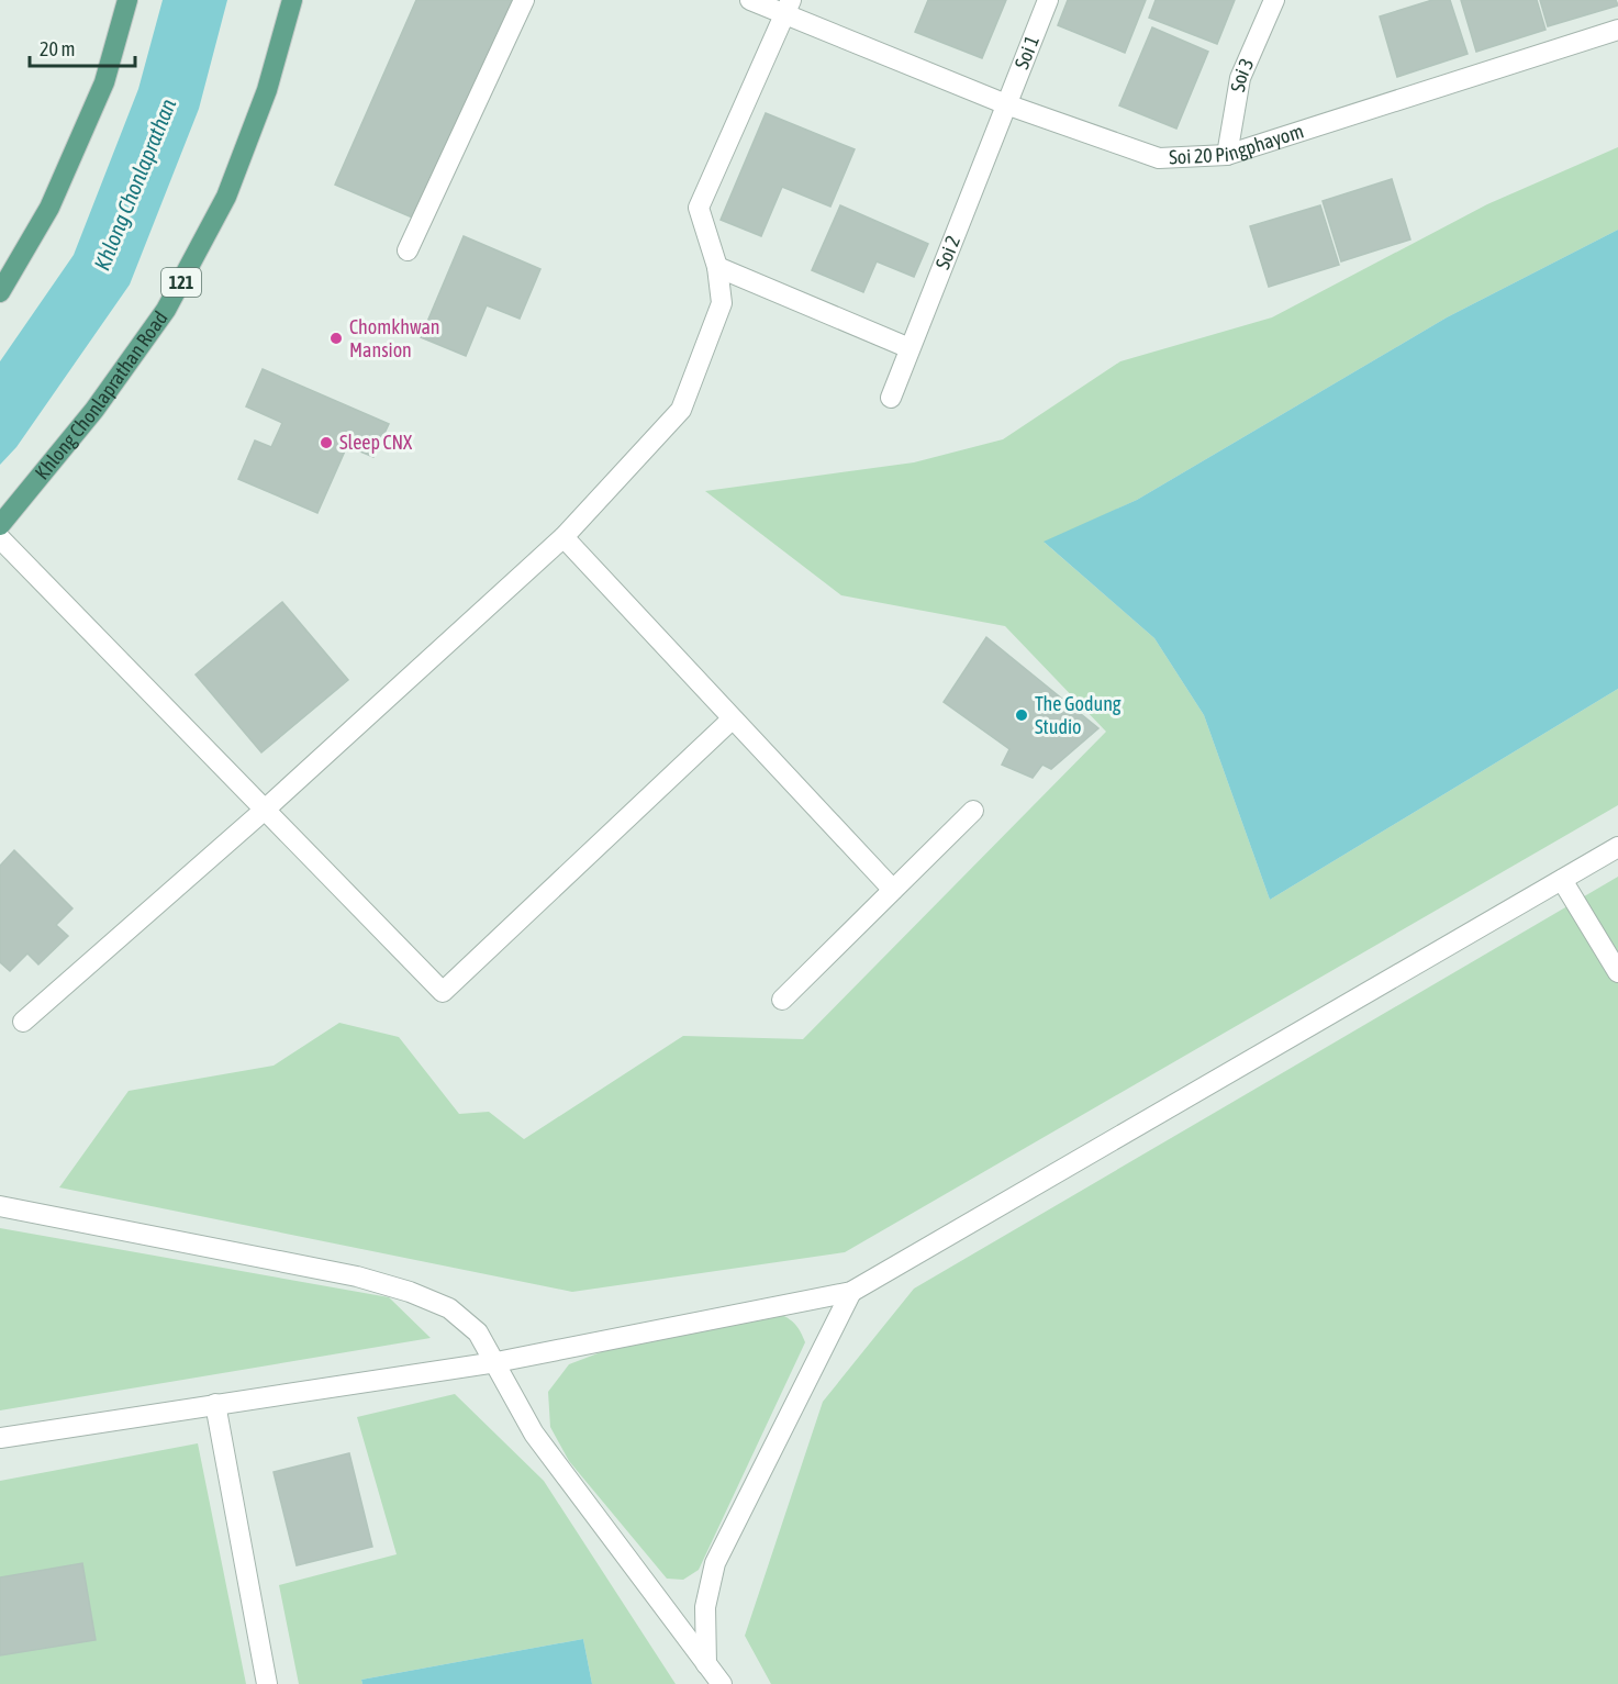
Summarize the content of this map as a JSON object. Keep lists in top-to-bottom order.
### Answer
{
  "streets": {
    "main road": ["121", "Khlong Chonlaprathan Road"],
    "street": [
      "Soi 1",
      "Soi 3",
      "Soi 20 Pingphayom",
      "Soi 2"
    ]
  },
  "crossings": [
    ["Soi 1", "Soi 20 Pingphayom"],
    ["Soi 1", "Soi 2"],
    ["Soi 3", "Soi 20 Pingphayom"],
    ["Soi 20 Pingphayom", "Soi 2"]
  ],
  "water": ["Khlong Chonlaprathan"],
  "places": ["Chomkhwan Mansion", "Sleep CNX", "The Godung Studio"],
  "scale_bar": "20 m"
}
